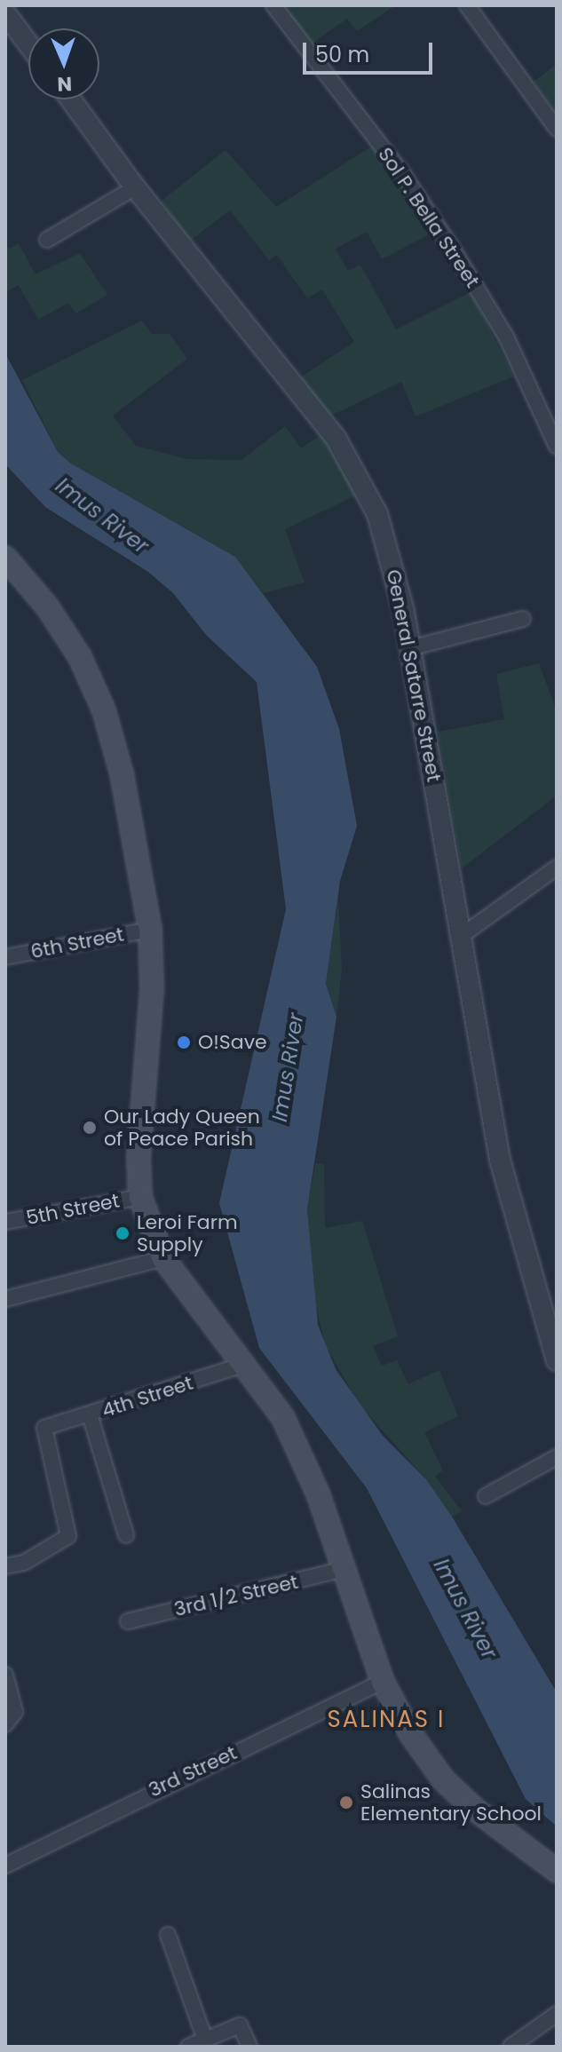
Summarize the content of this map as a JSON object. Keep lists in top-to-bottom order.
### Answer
{
  "streets": {
    "street": [
      "Sol P. Bella Street",
      "General Satorre Street",
      "6th Street",
      "5th Street",
      "4th Street",
      "3rd 1/2 Street",
      "3rd Street"
    ]
  },
  "districts": ["SALINAS I"],
  "water": ["Imus River"],
  "places": [
    "O!Save",
    "Our Lady Queen of Peace Parish",
    "Leroi Farm Supply",
    "Salinas Elementary School"
  ],
  "scale_bar": "50 m",
  "north": "bottom"
}
